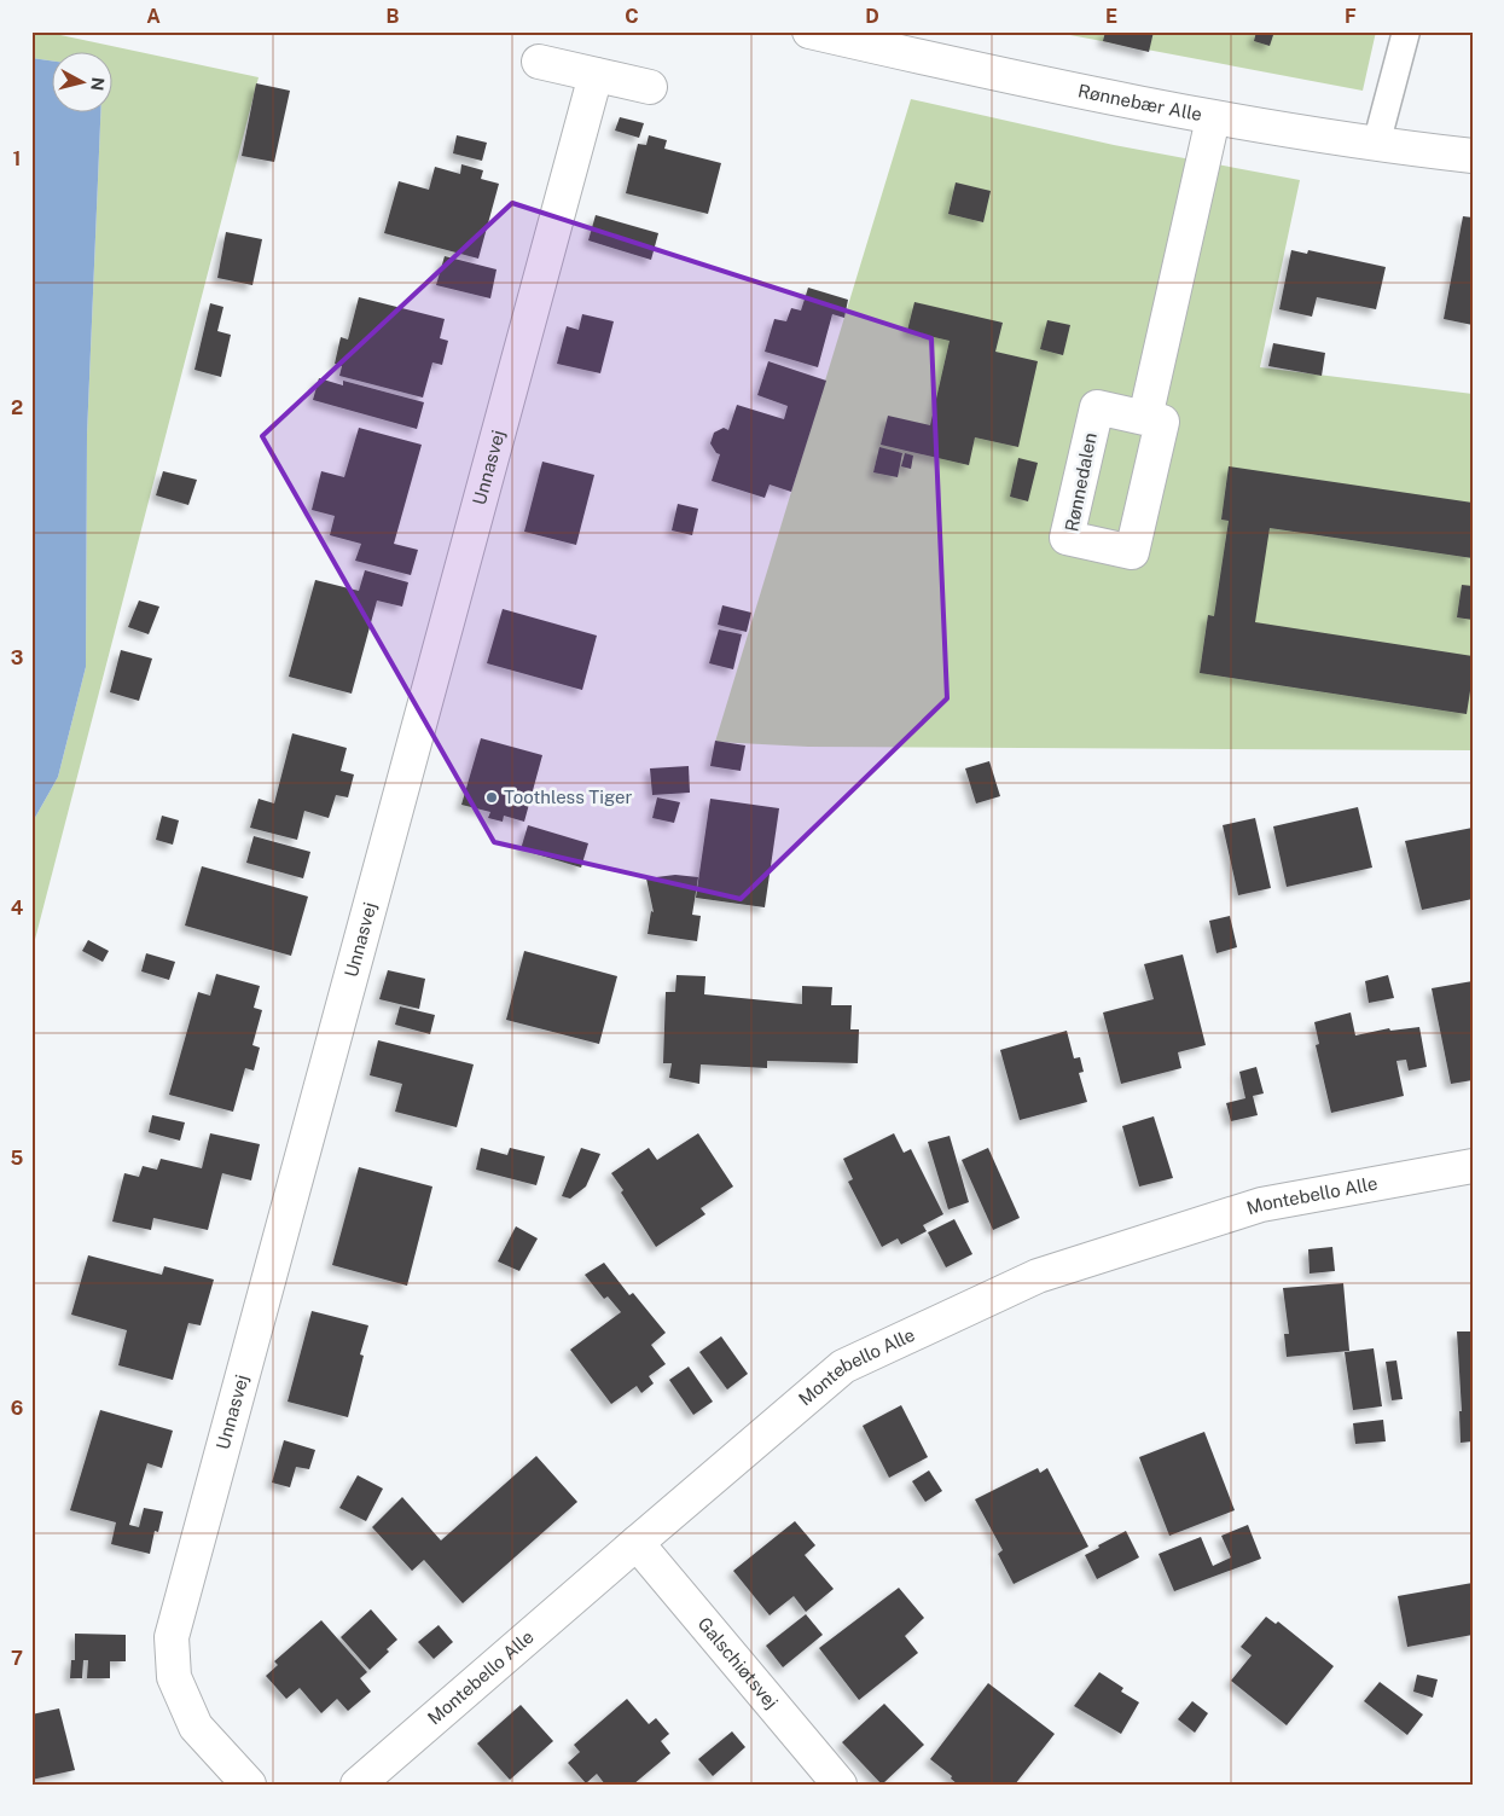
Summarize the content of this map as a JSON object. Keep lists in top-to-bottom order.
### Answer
{
  "streets": {
    "street": [
      "Rønnebær Alle",
      "Unnasvej",
      "Montebello Alle",
      "Galschiøtsvej"
    ]
  },
  "crossings": [
    ["Montebello Alle", "Galschiøtsvej"]
  ],
  "places": ["Toothless Tiger"],
  "north": "right",
  "grid": {
    "columns": [
      "A",
      "B",
      "C",
      "D",
      "E",
      "F"
    ],
    "rows": [
      "1",
      "2",
      "3",
      "4",
      "5",
      "6",
      "7"
    ]
  }
}
